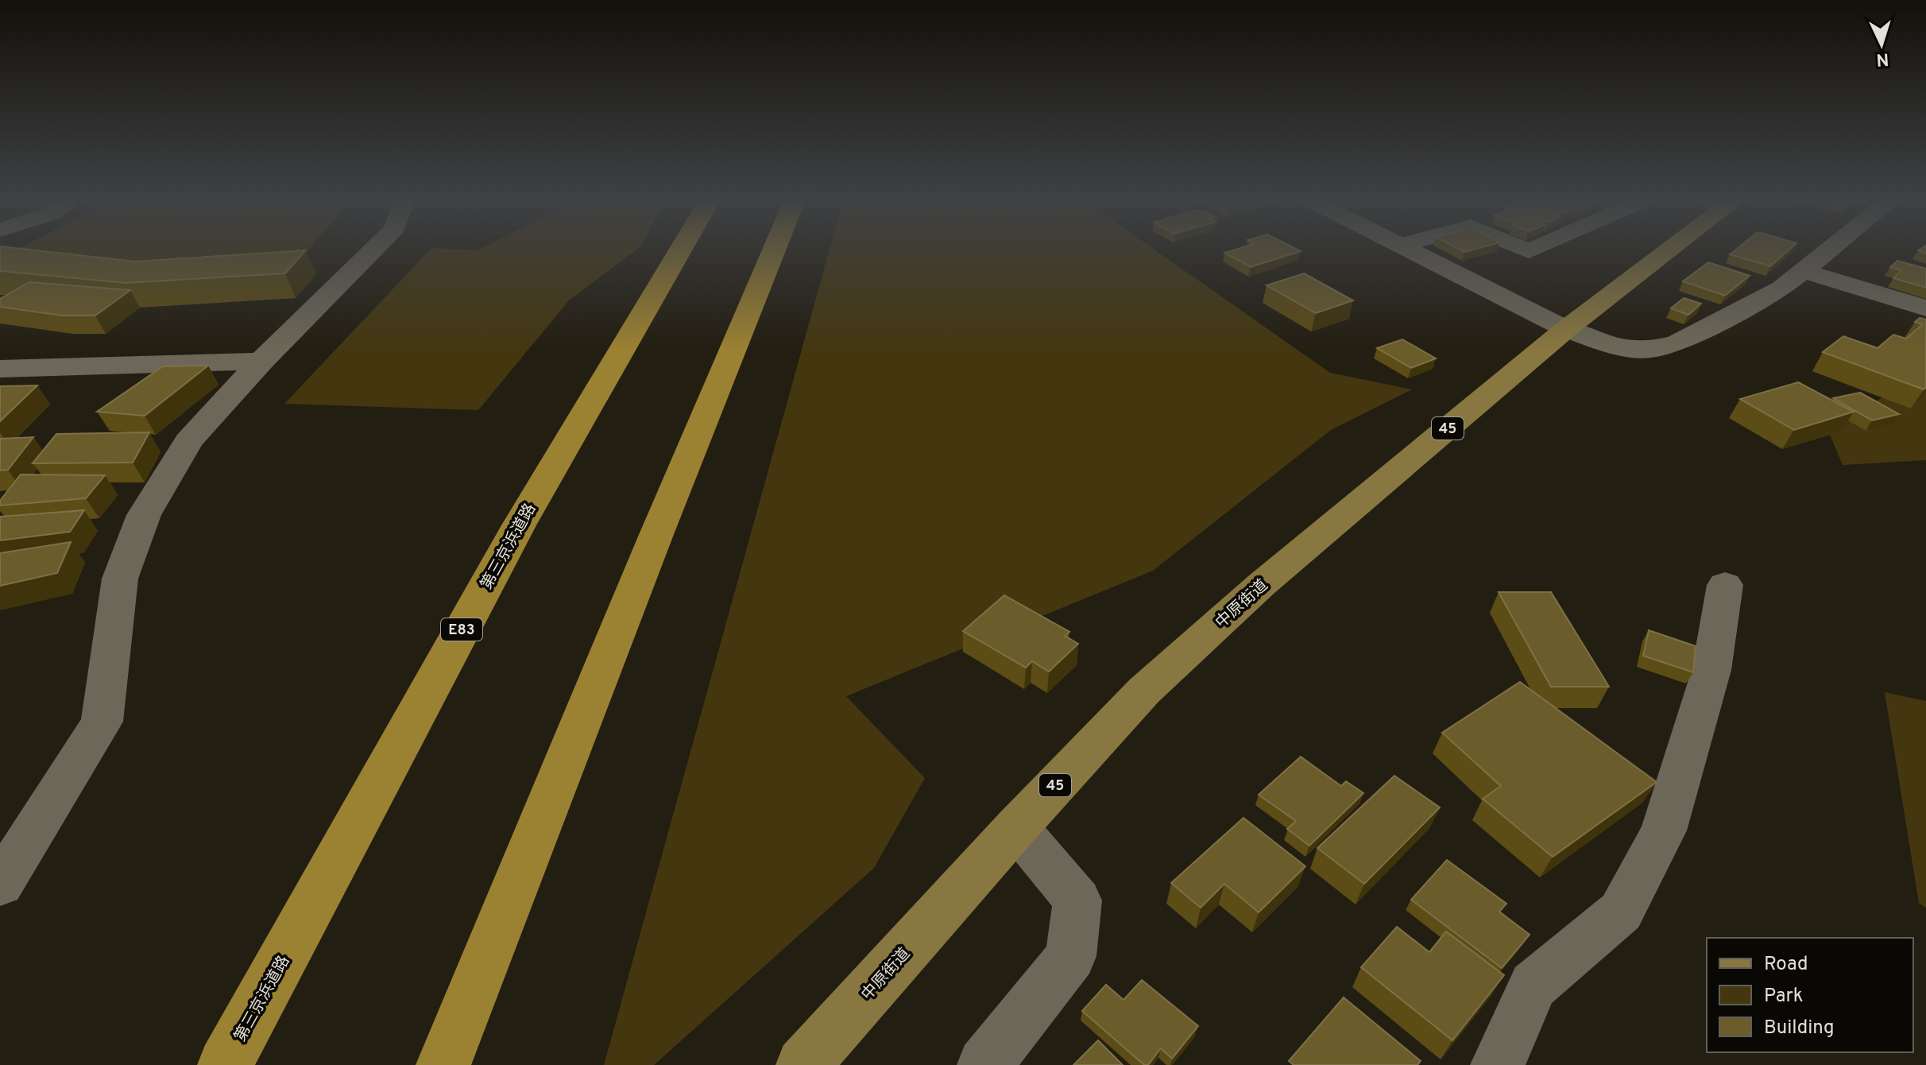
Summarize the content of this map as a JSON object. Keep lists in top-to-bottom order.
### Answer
{
  "streets": {
    "highway": ["第三京浜道路", "E83"],
    "main road": ["45", "中原街道"]
  },
  "legend": ["Road", "Park", "Building"],
  "north": "bottom"
}
